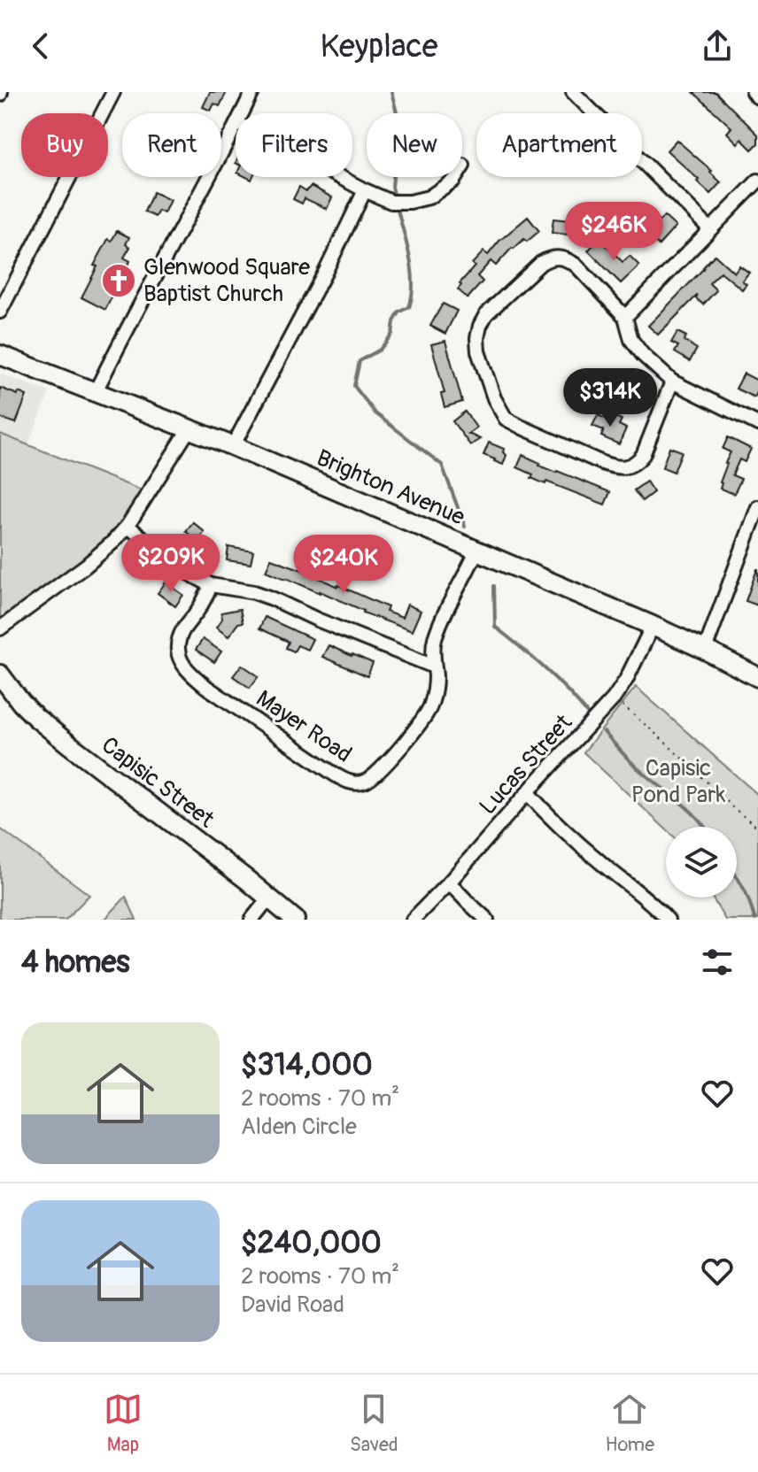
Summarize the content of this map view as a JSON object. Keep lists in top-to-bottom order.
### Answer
{
  "streets": {
    "main road": ["Brighton Avenue", "Capisic Street"],
    "street": ["Mayer Road", "Lucas Street"]
  },
  "crossings": [
    ["Brighton Avenue", "Mayer Road"],
    ["Brighton Avenue", "Lucas Street"]
  ],
  "parks": ["Capisic Pond Park"],
  "places": {
    "church": ["Glenwood Square Baptist Church"]
  },
  "page": {
    "header": "Keyplace",
    "chip": [
      "Buy",
      "Rent",
      "Filters",
      "New",
      "Apartment"
    ],
    "price": [
      "$246K",
      "$314K",
      "$209K",
      "$240K"
    ],
    "heading": "4 homes",
    "list": [
      {
        "name": "$314,000",
        "note": "2 rooms · 70 m² · Alden Circle"
      },
      {
        "name": "$240,000",
        "note": "2 rooms · 70 m² · David Road"
      }
    ],
    "tabs": ["Map", "Saved", "Home"]
  }
}
